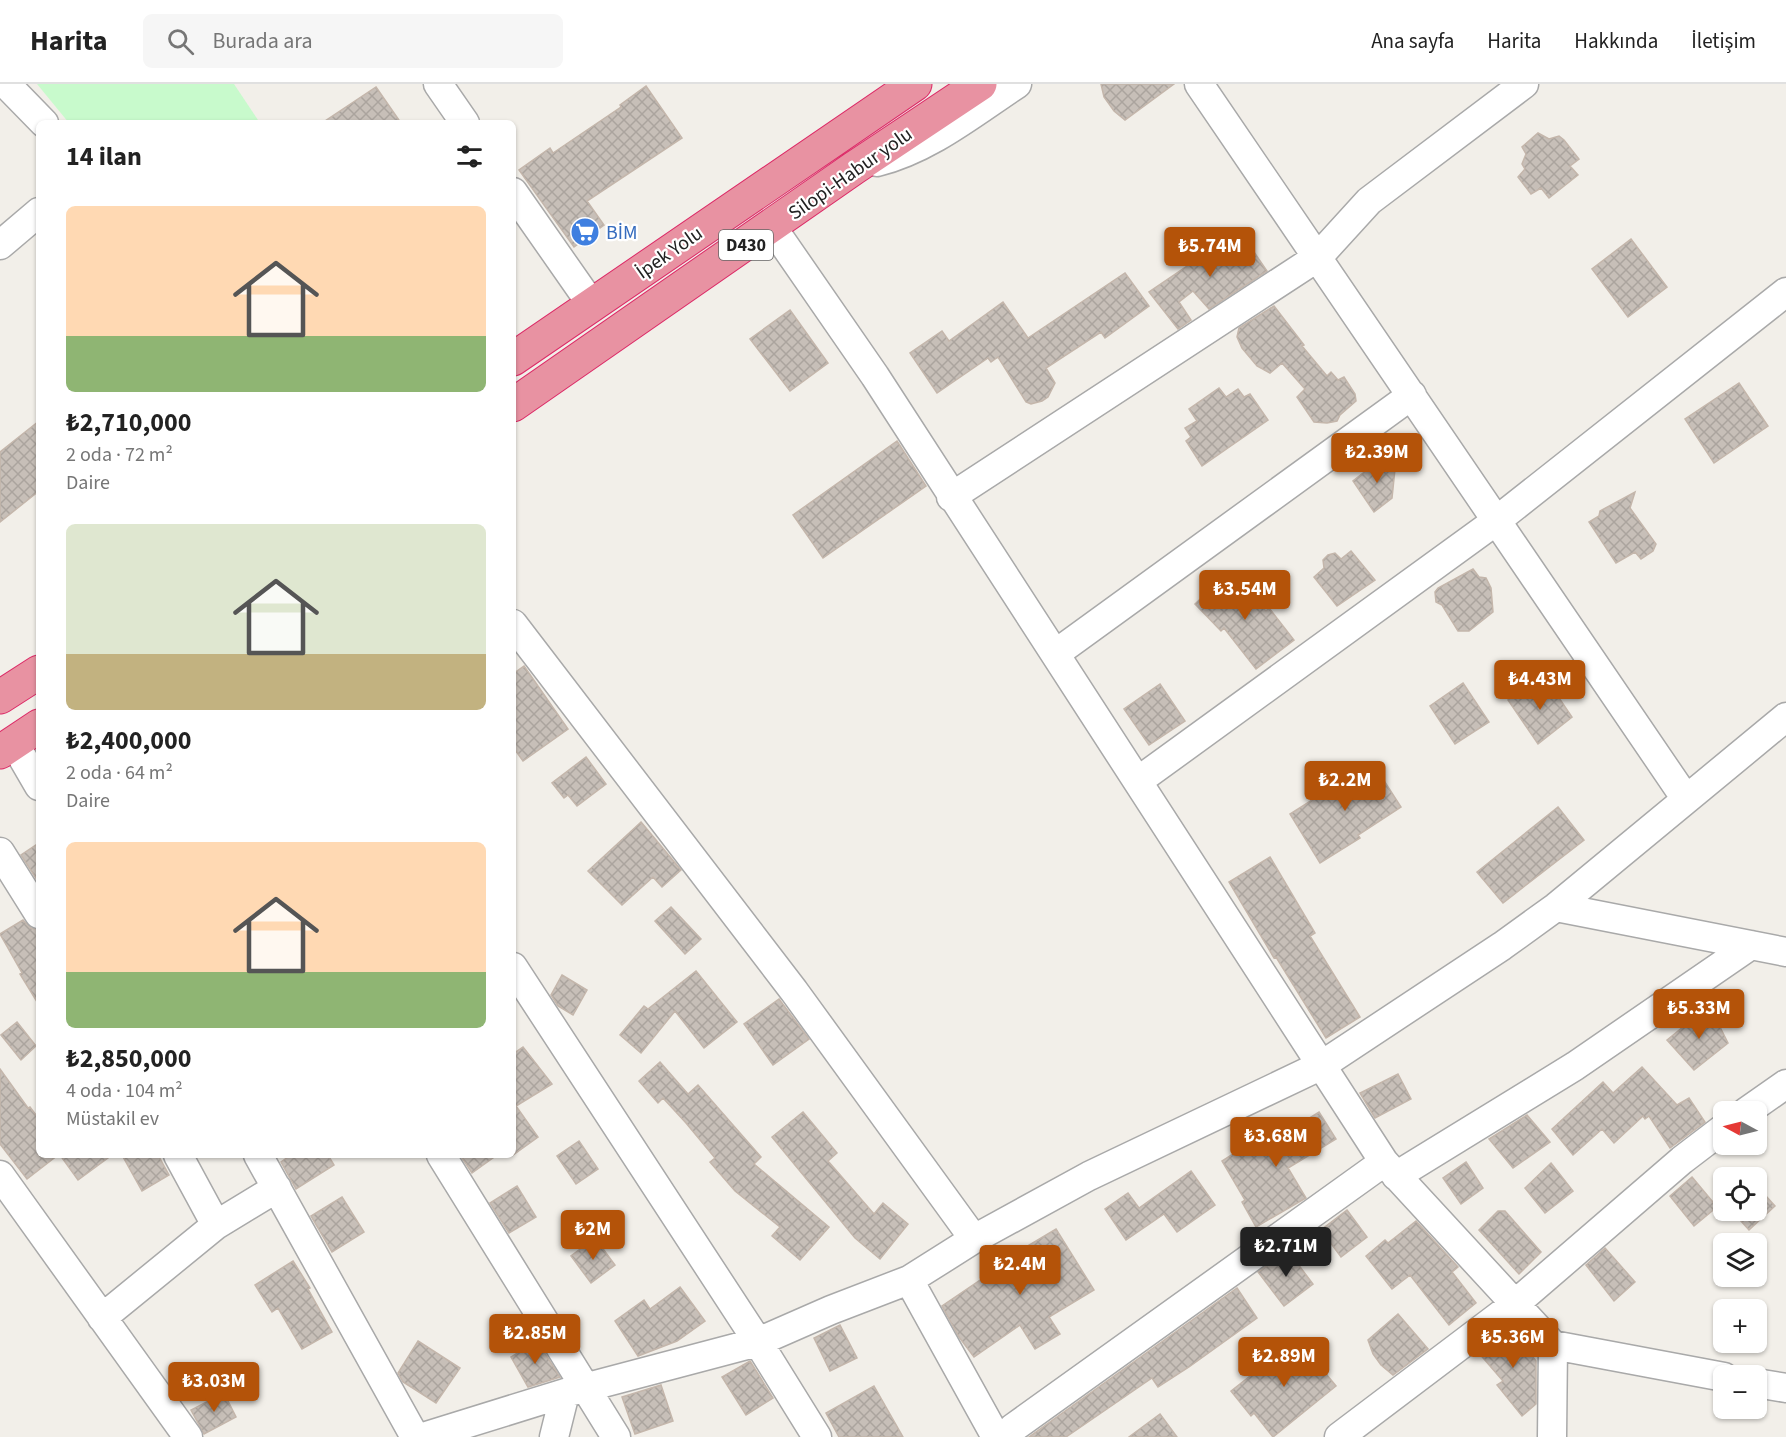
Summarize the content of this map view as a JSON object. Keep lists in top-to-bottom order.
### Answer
{
  "streets": {
    "highway": ["Silopi-Habur yolu", "D430", "İpek Yolu"]
  },
  "places": {
    "supermarket": ["BİM"]
  },
  "north": "left",
  "page": {
    "header": "Harita",
    "search": "Burada ara",
    "nav": [
      "Ana sayfa",
      "Harita",
      "Hakkında",
      "İletişim"
    ],
    "heading": "14 ilan",
    "list": [
      {
        "name": "₺2,710,000",
        "note": "2 oda · 72 m² · Daire"
      },
      {
        "name": "₺2,400,000",
        "note": "2 oda · 64 m² · Daire"
      },
      {
        "name": "₺2,850,000",
        "note": "4 oda · 104 m² · Müstakil ev"
      }
    ],
    "price": [
      "₺5.74M",
      "₺2.39M",
      "₺3.54M",
      "₺4.43M",
      "₺2.2M",
      "₺5.33M",
      "₺3.68M",
      "₺2M",
      "₺2.71M",
      "₺2.4M",
      "₺2.85M",
      "₺5.36M",
      "₺2.89M",
      "₺3.03M"
    ],
    "map_buttons": ["+", "−"]
  }
}
